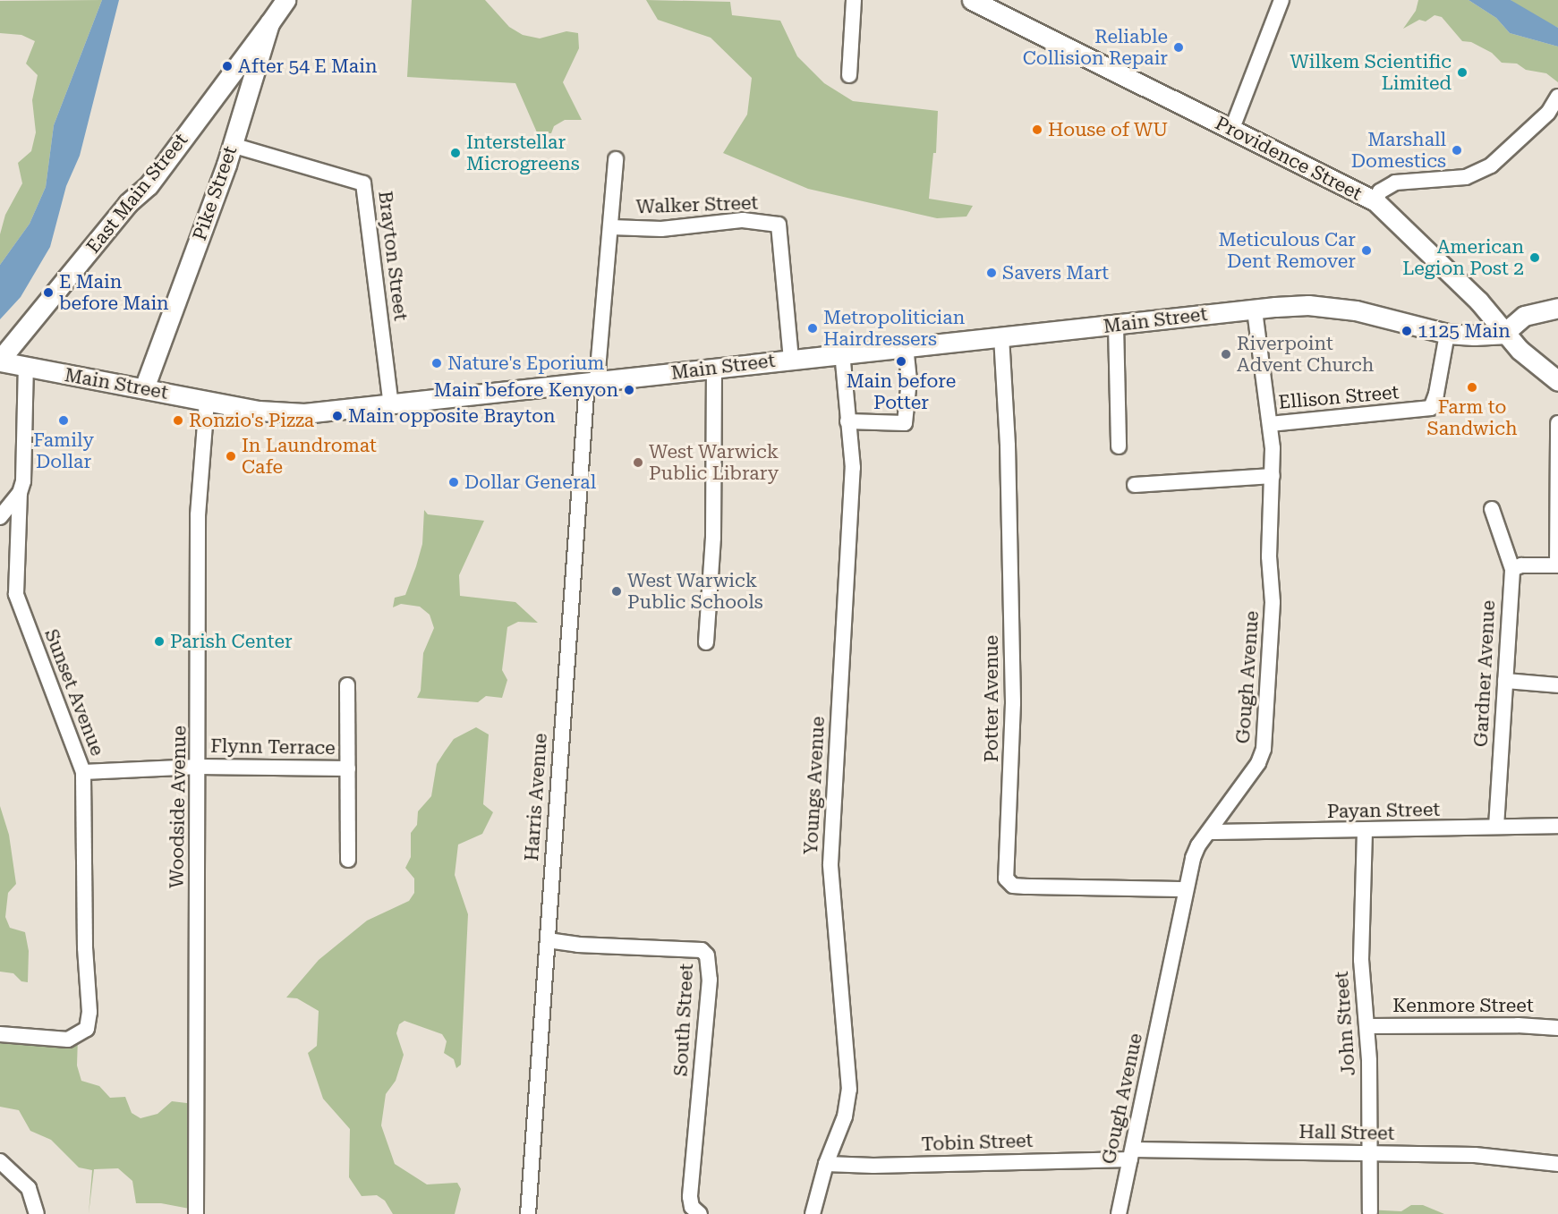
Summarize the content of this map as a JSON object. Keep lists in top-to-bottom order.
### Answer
{
  "streets": {
    "main road": [
      "Providence Street",
      "East Main Street",
      "Pike Street",
      "Main Street"
    ],
    "street": [
      "Walker Street",
      "Brayton Street",
      "Ellison Street",
      "Gardner Avenue",
      "Gough Avenue",
      "Sunset Avenue",
      "Potter Avenue",
      "Flynn Terrace",
      "Youngs Avenue",
      "Harris Avenue",
      "Woodside Avenue",
      "Payan Street",
      "Kenmore Street",
      "South Street",
      "John Street",
      "Hall Street",
      "Tobin Street"
    ]
  },
  "crossings": [
    ["Providence Street", "Main Street"],
    ["East Main Street", "Pike Street"],
    ["East Main Street", "Main Street"],
    ["Pike Street", "Brayton Street"],
    ["Pike Street", "Main Street"],
    ["Walker Street", "Main Street"],
    ["Walker Street", "Harris Avenue"],
    ["Brayton Street", "Main Street"],
    ["Main Street", "Ellison Street"],
    ["Main Street", "Gough Avenue"],
    ["Main Street", "Sunset Avenue"],
    ["Main Street", "Potter Avenue"],
    ["Main Street", "Youngs Avenue"],
    ["Main Street", "Harris Avenue"],
    ["Main Street", "Woodside Avenue"],
    ["Ellison Street", "Gough Avenue"],
    ["Gardner Avenue", "Payan Street"],
    ["Gough Avenue", "Potter Avenue"],
    ["Gough Avenue", "Payan Street"],
    ["Gough Avenue", "Hall Street"],
    ["Gough Avenue", "Tobin Street"],
    ["Sunset Avenue", "Flynn Terrace"],
    ["Flynn Terrace", "Woodside Avenue"],
    ["Youngs Avenue", "Tobin Street"],
    ["Harris Avenue", "South Street"],
    ["Payan Street", "John Street"],
    ["Kenmore Street", "John Street"],
    ["John Street", "Hall Street"],
    ["Hall Street", "Tobin Street"]
  ],
  "places": [
    "Reliable Collision Repair",
    "After 54 E Main",
    "Wilkem Scientific Limited",
    "House of WU",
    "Marshall Domestics",
    "Interstellar Microgreens",
    "Meticulous Car Dent Remover",
    "American Legion Post 2",
    "Savers Mart",
    "E Main before Main",
    "Metropolitician Hairdressers",
    "1125 Main",
    "Riverpoint Advent Church",
    "Main before Potter",
    "Nature's Eporium",
    "Farm to Sandwich",
    "Main before Kenyon",
    "Main opposite Brayton",
    "Family Dollar",
    "Ronzio's Pizza",
    "In Laundromat Cafe",
    "West Warwick Public Library",
    "Dollar General",
    "West Warwick Public Schools",
    "Parish Center"
  ]
}
